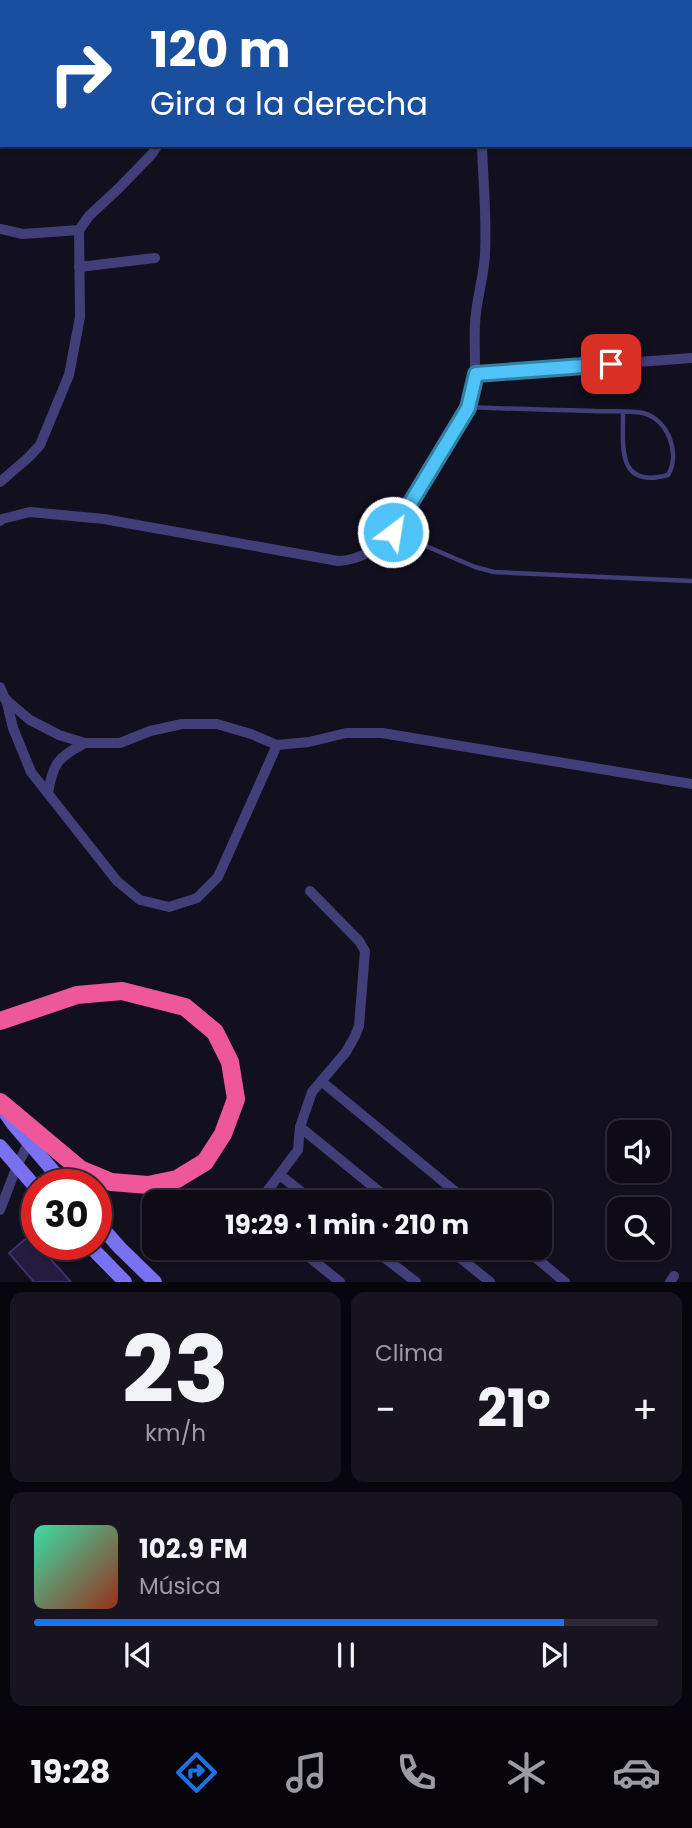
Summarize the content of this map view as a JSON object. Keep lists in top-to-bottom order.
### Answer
{
  "page": {
    "turn": ["120 m", "Gira a la derecha"],
    "limit": "30",
    "trip": "19:29 · 1 min · 210 m",
    "tile": [
      ["23", "km/h"],
      "Clima"
    ],
    "heat": ["−", "21°", "+"],
    "song": ["102.9 FM", "Música"],
    "tabs": "19:28"
  }
}
